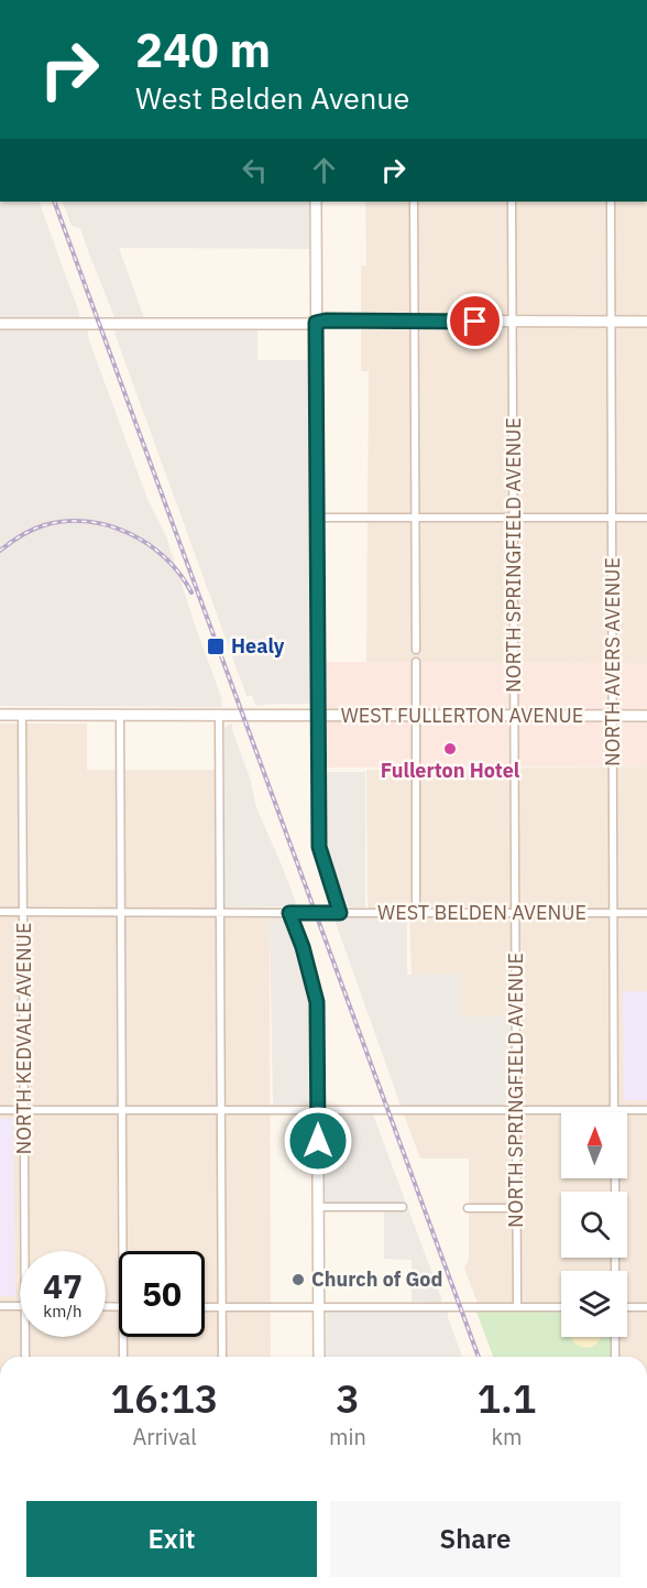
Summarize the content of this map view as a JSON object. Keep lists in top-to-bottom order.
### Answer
{
  "streets": {
    "main road": ["WEST FULLERTON AVENUE", "WEST BELDEN AVENUE"],
    "street": ["NORTH SPRINGFIELD AVENUE", "NORTH AVERS AVENUE", "NORTH KEDVALE AVENUE"]
  },
  "crossings": [
    ["NORTH SPRINGFIELD AVENUE", "WEST FULLERTON AVENUE"],
    ["NORTH SPRINGFIELD AVENUE", "WEST BELDEN AVENUE"],
    ["NORTH AVERS AVENUE", "WEST FULLERTON AVENUE"],
    ["NORTH AVERS AVENUE", "WEST BELDEN AVENUE"],
    ["WEST FULLERTON AVENUE", "NORTH KEDVALE AVENUE"],
    ["WEST BELDEN AVENUE", "NORTH KEDVALE AVENUE"]
  ],
  "places": {
    "transit": ["Healy"],
    "other": ["Fullerton Hotel", "Church of God"]
  },
  "north": "top",
  "page": {
    "turn": ["240 m", "West Belden Avenue"],
    "speed": "47 km/h",
    "limit": "50",
    "eta": [
      "16:13",
      "Arrival",
      "3",
      "min",
      "1.1",
      "km"
    ],
    "buttons": ["Exit", "Share"]
  }
}
